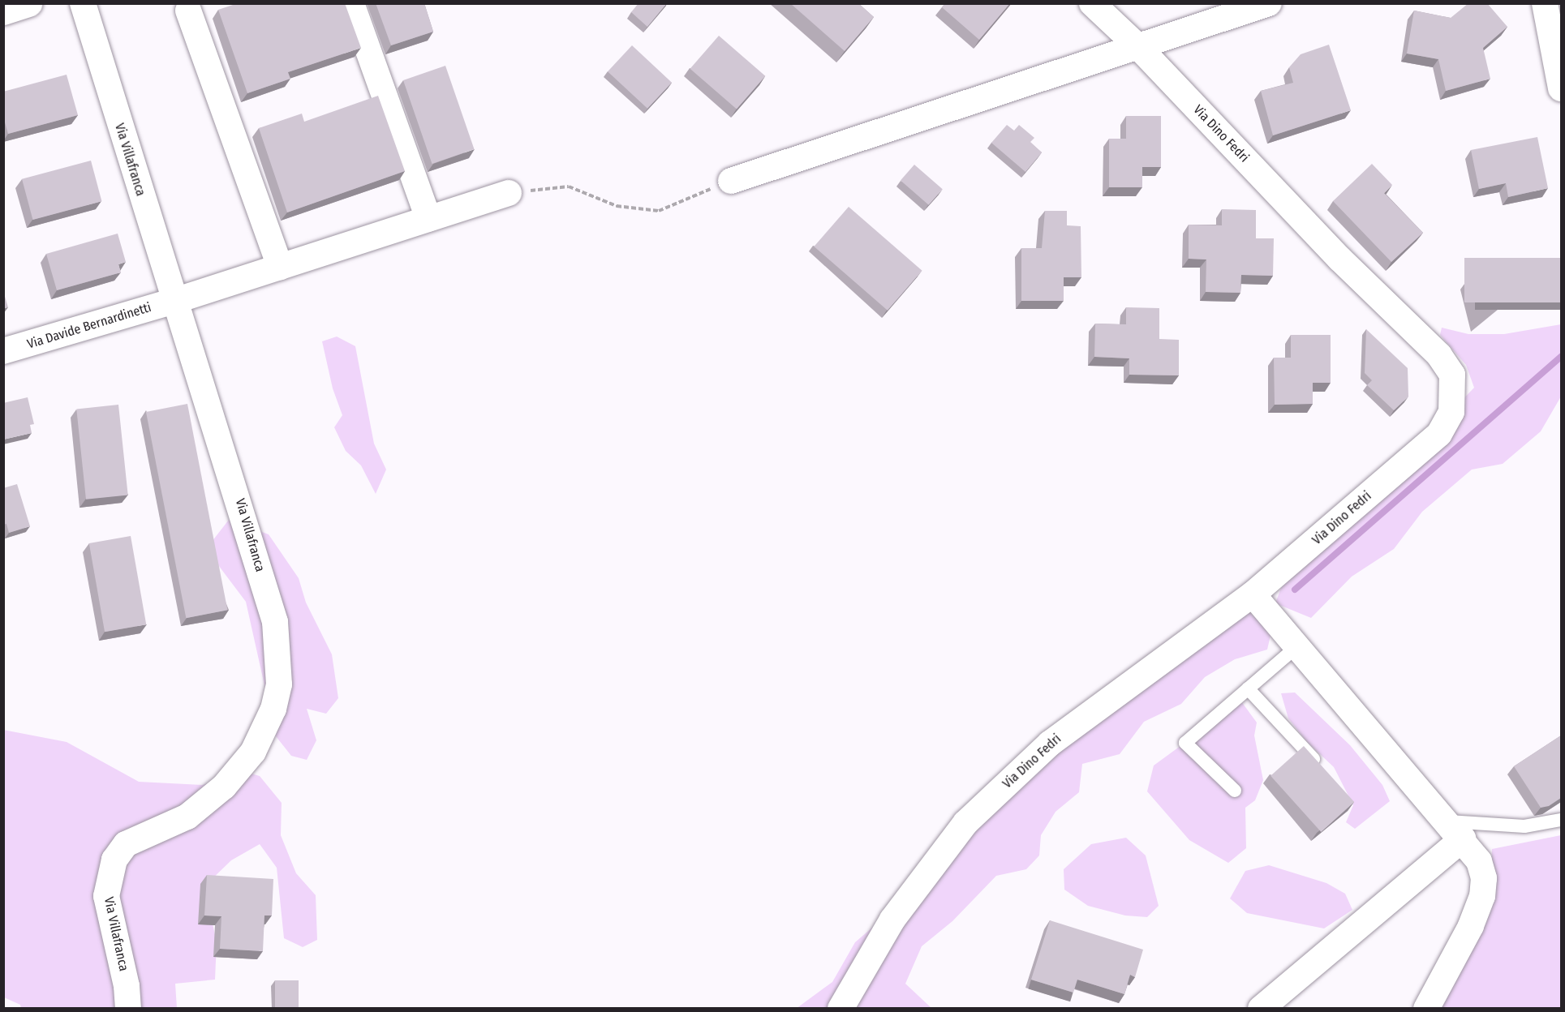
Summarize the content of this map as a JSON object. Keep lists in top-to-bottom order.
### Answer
{
  "streets": {
    "street": ["Via Dino Fedri", "Via Villafranca", "Via Davide Bernardinetti"]
  },
  "crossings": [
    ["Via Villafranca", "Via Davide Bernardinetti"]
  ]
}
